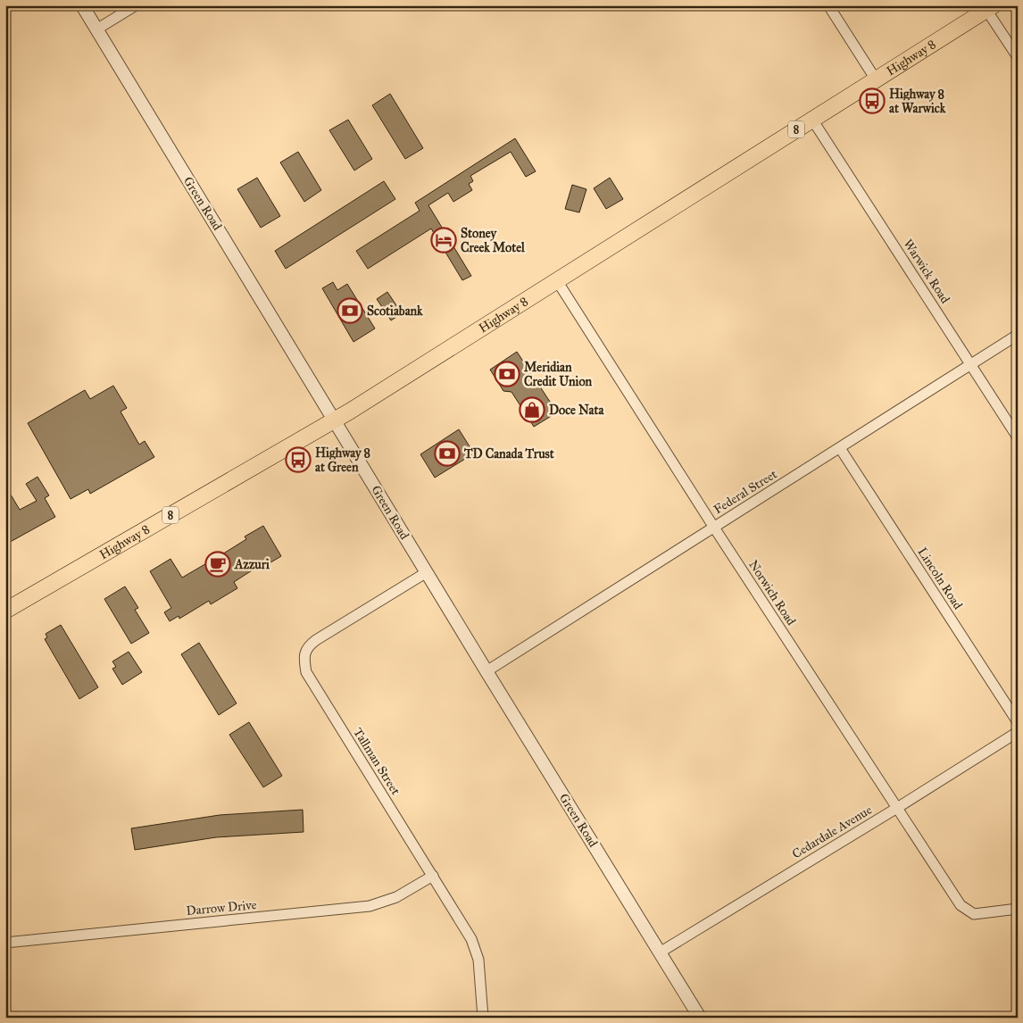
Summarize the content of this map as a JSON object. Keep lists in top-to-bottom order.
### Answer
{
  "streets": {
    "main road": ["Highway 8", "8"],
    "street": [
      "Green Road",
      "Warwick Road",
      "Federal Street",
      "Lincoln Road",
      "Norwich Road",
      "Tallman Street",
      "Cedardale Avenue",
      "Darrow Drive"
    ]
  },
  "crossings": [
    ["Highway 8", "Green Road"],
    ["Highway 8", "Warwick Road"],
    ["Highway 8", "Norwich Road"],
    ["Green Road", "Federal Street"],
    ["Green Road", "Tallman Street"],
    ["Green Road", "Cedardale Avenue"],
    ["Warwick Road", "Federal Street"],
    ["Federal Street", "Lincoln Road"],
    ["Federal Street", "Norwich Road"],
    ["Norwich Road", "Cedardale Avenue"],
    ["Tallman Street", "Darrow Drive"]
  ],
  "places": {
    "bus stop": ["Highway 8 at Warwick", "Highway 8 at Green"],
    "hotel": ["Stoney Creek Motel"],
    "bank": ["Scotiabank", "Meridian Credit Union", "TD Canada Trust"],
    "shop": ["Doce Nata"],
    "cafe": ["Azzuri"]
  }
}
